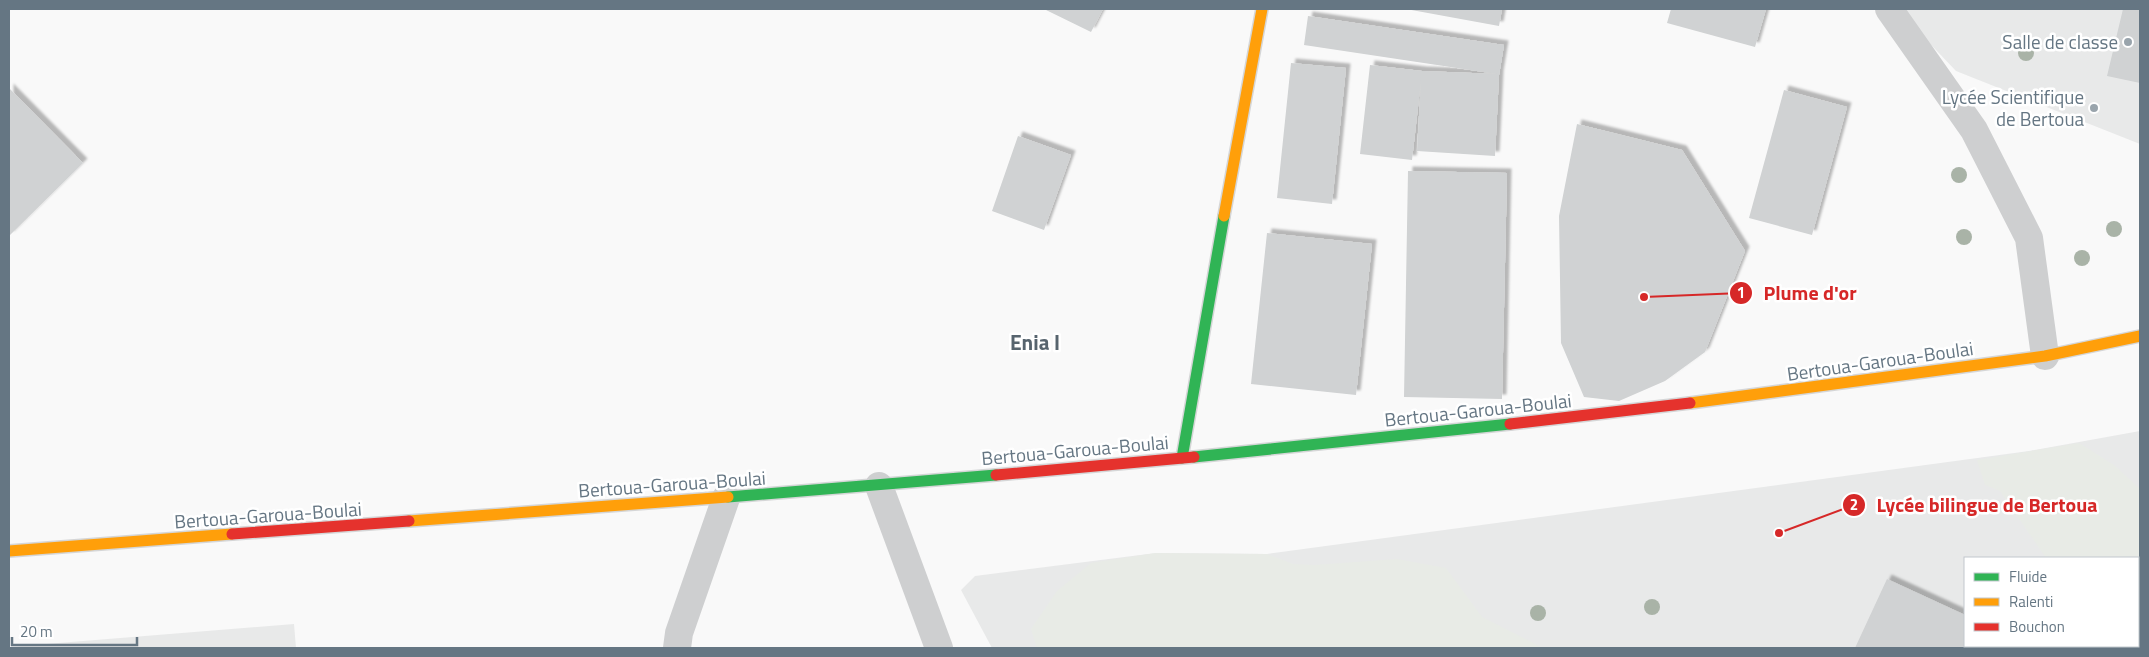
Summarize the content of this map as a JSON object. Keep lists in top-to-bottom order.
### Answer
{
  "streets": {
    "main road": ["Bertoua-Garoua-Boulai"]
  },
  "districts": ["Enia I"],
  "places": [
    "Salle de classe",
    "Lycée Scientifique de Bertoua",
    "Plume d'or",
    "Lycée bilingue de Bertoua"
  ],
  "legend": ["Fluide", "Ralenti", "Bouchon"],
  "scale_bar": "20 m"
}
